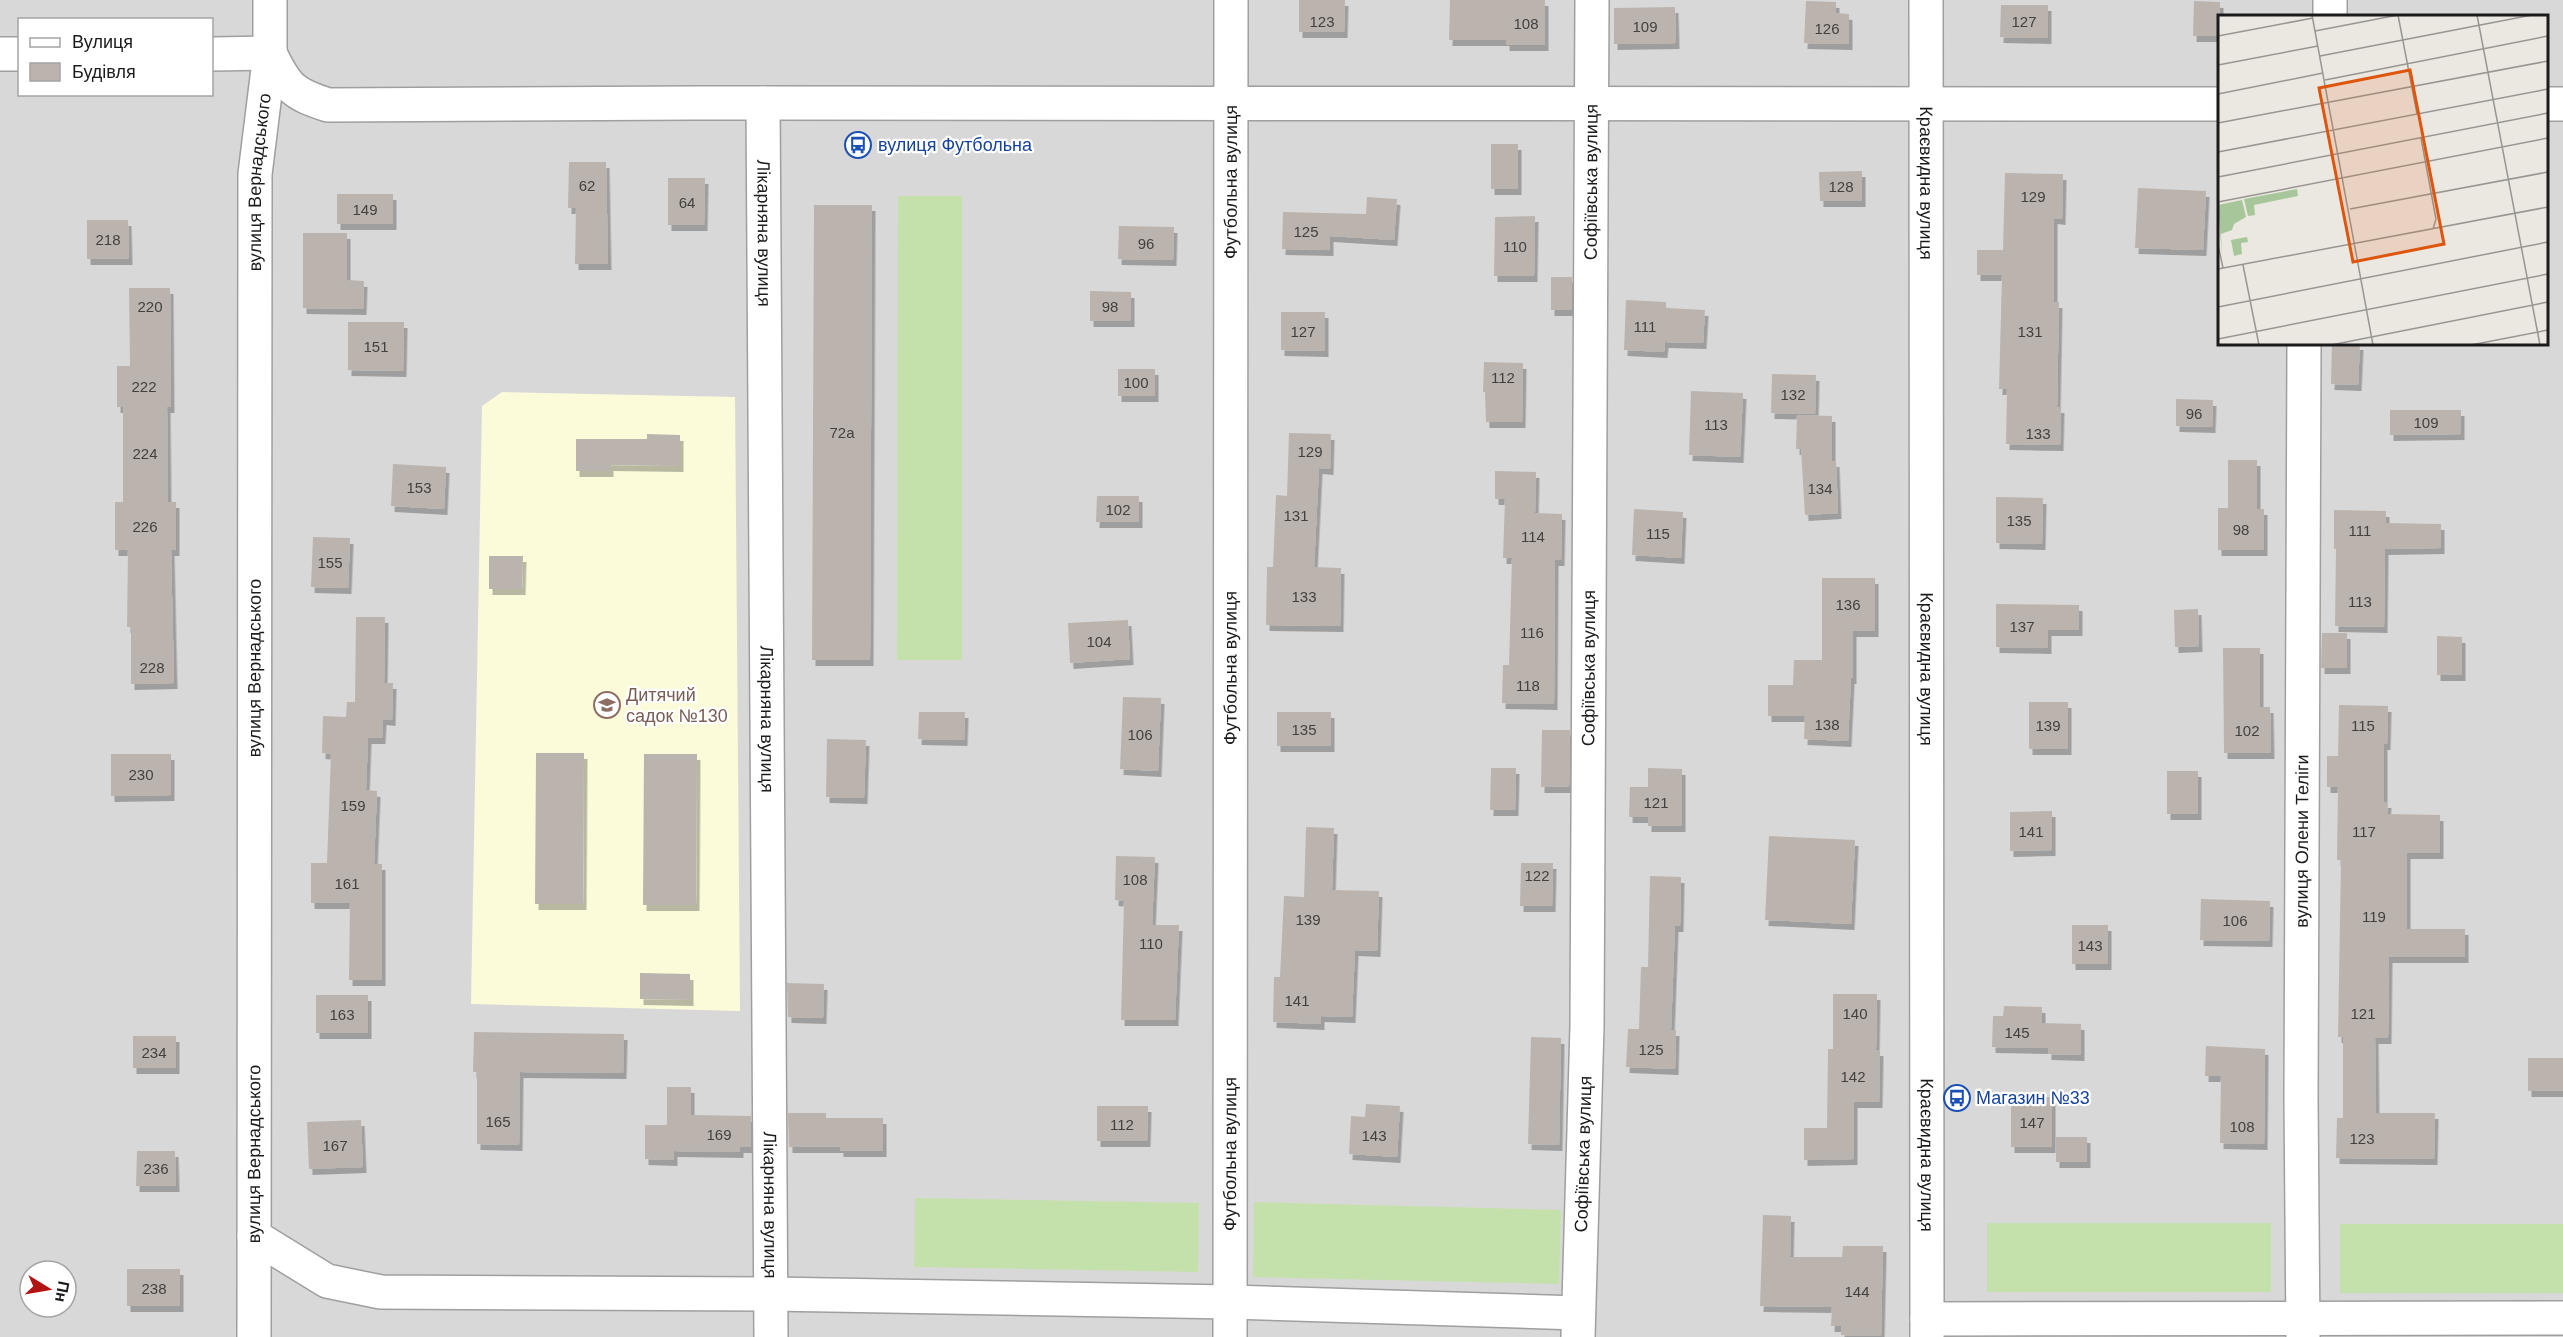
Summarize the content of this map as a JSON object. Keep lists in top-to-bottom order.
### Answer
{
  "streets": {
    "street": [
      "вулиця Вернадського",
      "Футбольна вулиця",
      "Софіївська вулиця",
      "Краєвидна вулиця",
      "Лікарняна вулиця",
      "вулиця Олени Теліги"
    ]
  },
  "places": {
    "bus stop": ["вулиця Футбольна", "Магазин №33"],
    "school or university": ["Дитячий садок №130"]
  },
  "house_numbers": [
    "123",
    "127",
    "108",
    "109",
    "126",
    "62",
    "128",
    "129",
    "64",
    "149",
    "125",
    "218",
    "96",
    "110",
    "220",
    "98",
    "111",
    "127",
    "131",
    "151",
    "112",
    "100",
    "222",
    "132",
    "96",
    "109",
    "113",
    "72а",
    "133",
    "129",
    "224",
    "153",
    "134",
    "102",
    "131",
    "135",
    "226",
    "98",
    "111",
    "115",
    "114",
    "155",
    "133",
    "113",
    "136",
    "137",
    "116",
    "104",
    "228",
    "118",
    "138",
    "139",
    "115",
    "135",
    "102",
    "106",
    "230",
    "121",
    "159",
    "141",
    "117",
    "122",
    "108",
    "161",
    "119",
    "139",
    "106",
    "110",
    "143",
    "141",
    "140",
    "121",
    "163",
    "145",
    "125",
    "234",
    "142",
    "165",
    "147",
    "112",
    "108",
    "169",
    "143",
    "123",
    "167",
    "236",
    "238",
    "144"
  ],
  "legend": ["Вулиця", "Будівля"],
  "north": "right"
}
